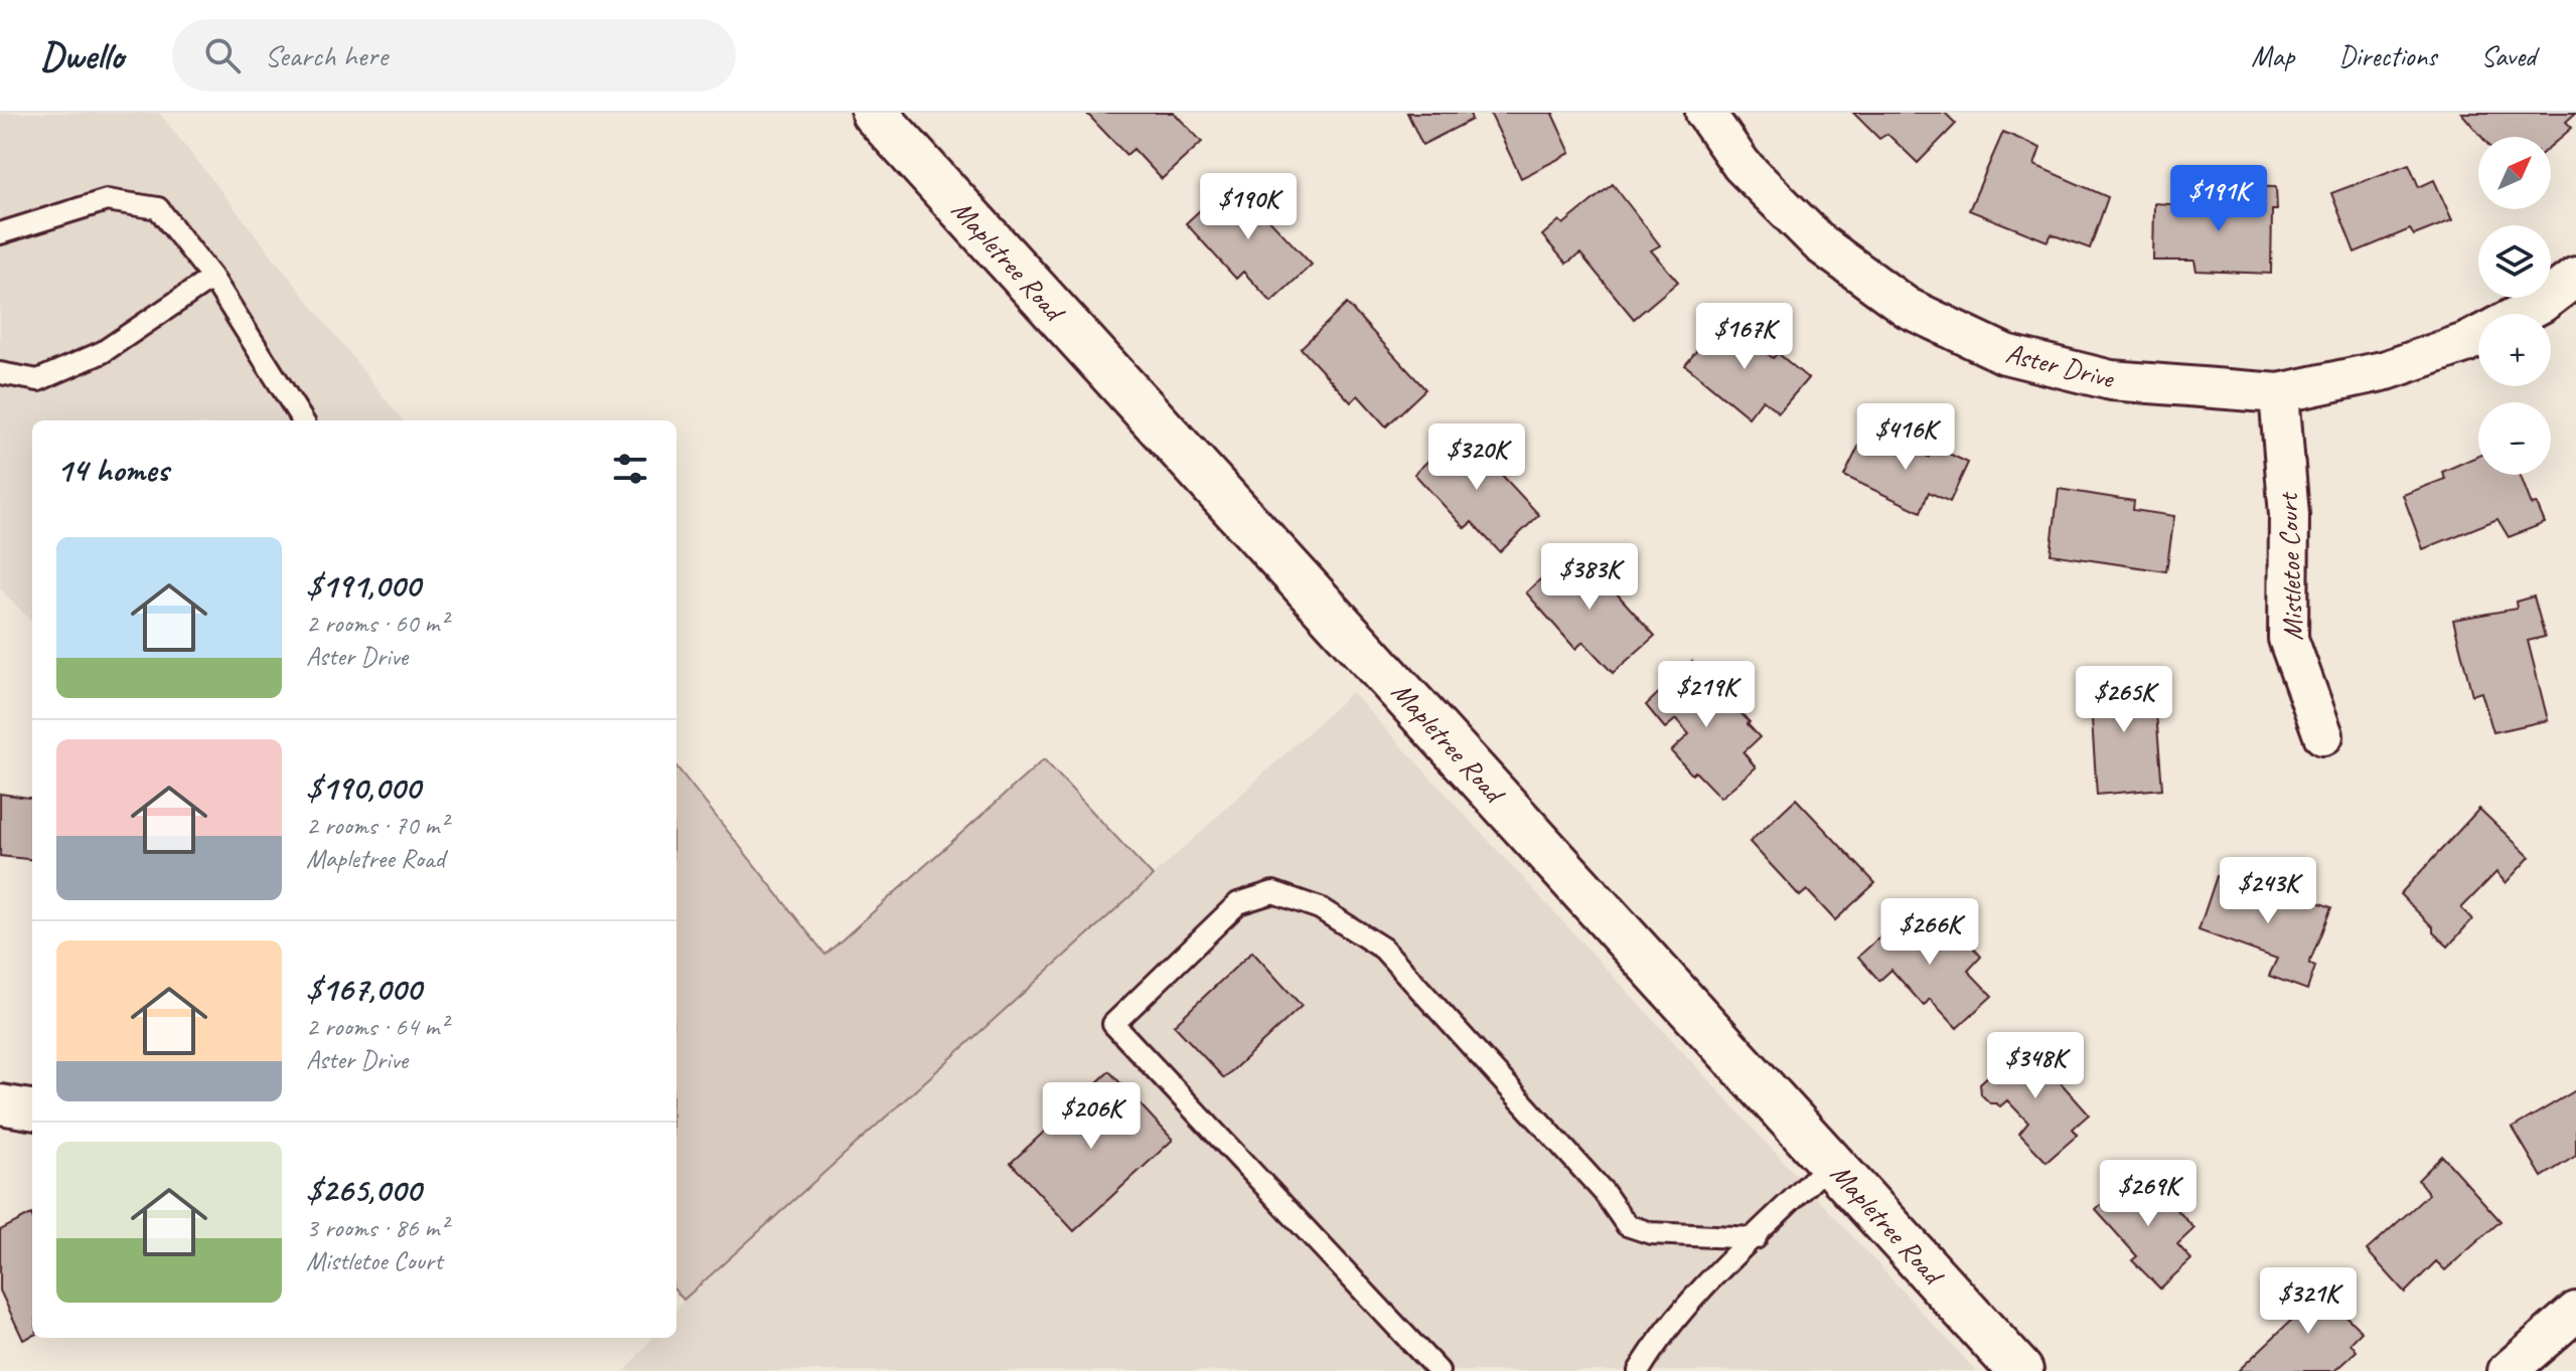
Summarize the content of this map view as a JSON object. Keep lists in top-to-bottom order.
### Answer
{
  "streets": {
    "street": ["Mapletree Road", "Aster Drive", "Mistletoe Court"]
  },
  "crossings": [
    ["Aster Drive", "Mistletoe Court"]
  ],
  "north": "top right",
  "page": {
    "header": "Dwello",
    "search": "Search here",
    "nav": ["Map", "Directions", "Saved"],
    "map_buttons": ["+", "−"],
    "price": [
      "$191K",
      "$190K",
      "$167K",
      "$416K",
      "$320K",
      "$383K",
      "$219K",
      "$265K",
      "$243K",
      "$266K",
      "$348K",
      "$206K",
      "$269K",
      "$321K"
    ],
    "heading": "14 homes",
    "list": [
      {
        "name": "$191,000",
        "note": "2 rooms · 60 m² · Aster Drive"
      },
      {
        "name": "$190,000",
        "note": "2 rooms · 70 m² · Mapletree Road"
      },
      {
        "name": "$167,000",
        "note": "2 rooms · 64 m² · Aster Drive"
      },
      {
        "name": "$265,000",
        "note": "3 rooms · 86 m² · Mistletoe Court"
      }
    ]
  }
}
